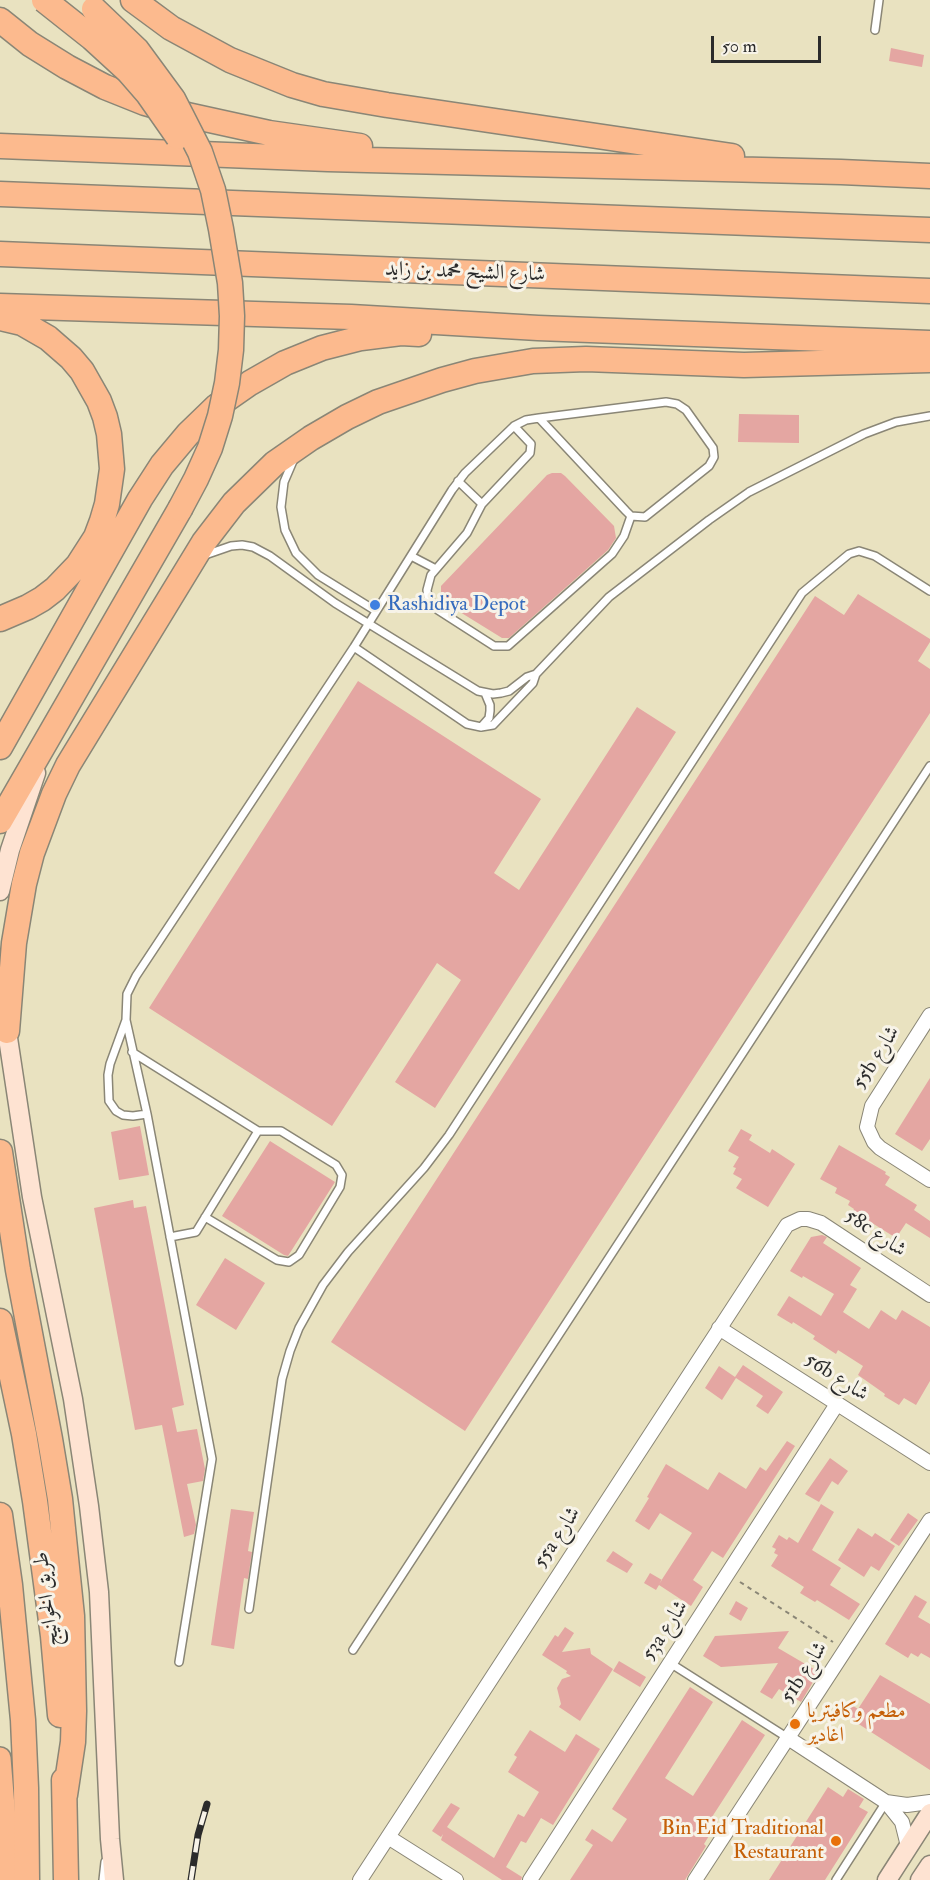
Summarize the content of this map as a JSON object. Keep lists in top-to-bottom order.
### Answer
{
  "streets": {
    "highway": ["شارع الشيخ محمد بن زايد", "طريق الخوانيج"],
    "street": [
      "55b شارع",
      "58c شارع",
      "56b شارع",
      "55a شارع",
      "53a شارع",
      "51b شارع"
    ]
  },
  "crossings": [
    ["58c شارع", "55a شارع"],
    ["56b شارع", "55a شارع"],
    ["56b شارع", "53a شارع"]
  ],
  "places": ["Rashidiya Depot", "مطعم وكافيتريا اغادير", "Bin Eid Traditional Restaurant"],
  "scale_bar": "50 m"
}
